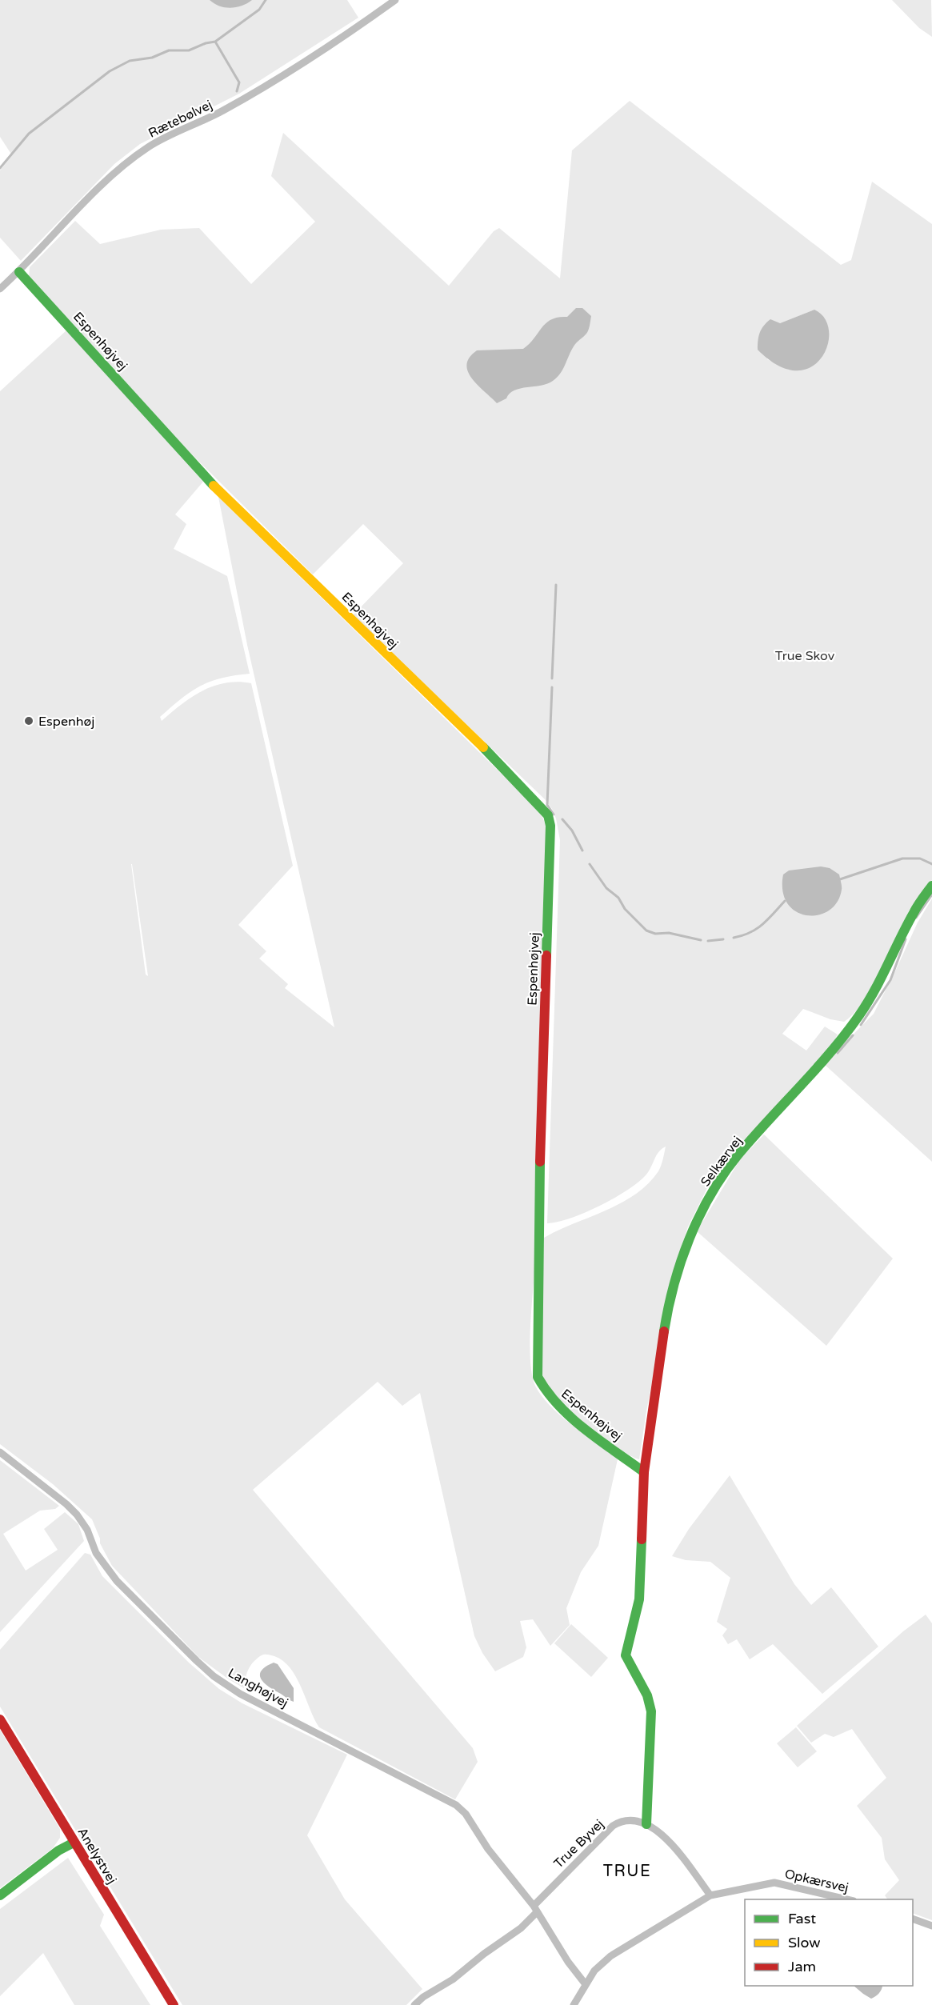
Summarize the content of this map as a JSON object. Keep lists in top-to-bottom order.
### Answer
{
  "streets": {
    "street": [
      "Rætebølvej",
      "Espenhøjvej",
      "Selkærvej",
      "Langhøjvej",
      "True Byvej",
      "Anelystvej",
      "Opkærsvej"
    ]
  },
  "crossings": [
    ["Rætebølvej", "Espenhøjvej"],
    ["Espenhøjvej", "Selkærvej"],
    ["Langhøjvej", "True Byvej"],
    ["True Byvej", "Opkærsvej"]
  ],
  "districts": ["TRUE"],
  "parks": ["True Skov"],
  "places": ["Espenhøj"],
  "legend": ["Fast", "Slow", "Jam"]
}
